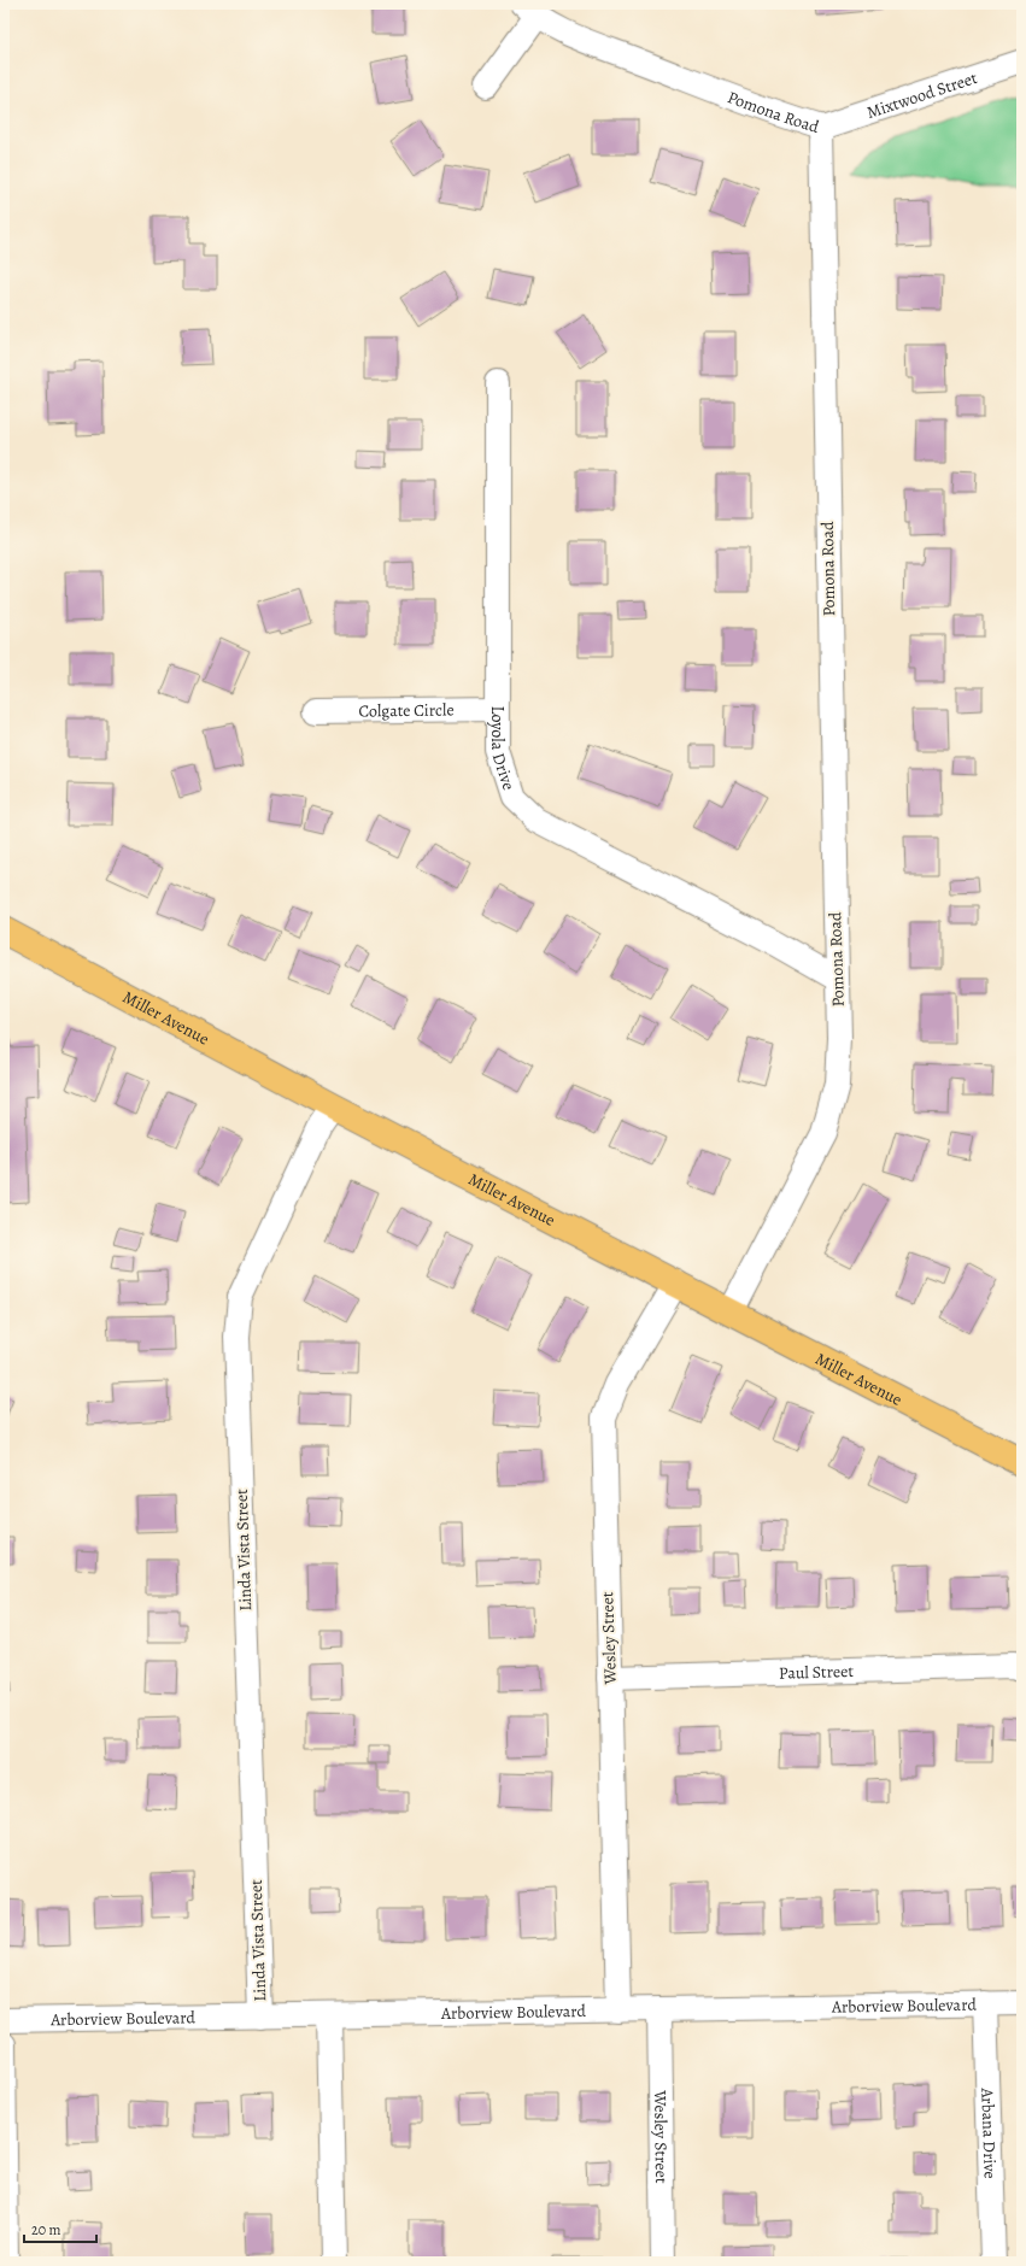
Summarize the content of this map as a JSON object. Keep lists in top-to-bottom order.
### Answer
{
  "streets": {
    "main road": ["Miller Avenue"],
    "street": [
      "Mixtwood Street",
      "Pomona Road",
      "Colgate Circle",
      "Loyola Drive",
      "Linda Vista Street",
      "Wesley Street",
      "Paul Street",
      "Arborview Boulevard",
      "Arbana Drive"
    ]
  },
  "crossings": [
    ["Mixtwood Street", "Pomona Road"],
    ["Pomona Road", "Loyola Drive"],
    ["Pomona Road", "Miller Avenue"],
    ["Colgate Circle", "Loyola Drive"],
    ["Miller Avenue", "Linda Vista Street"],
    ["Miller Avenue", "Wesley Street"],
    ["Linda Vista Street", "Arborview Boulevard"],
    ["Wesley Street", "Paul Street"],
    ["Wesley Street", "Arborview Boulevard"],
    ["Arborview Boulevard", "Arbana Drive"]
  ],
  "scale_bar": "20 m"
}
